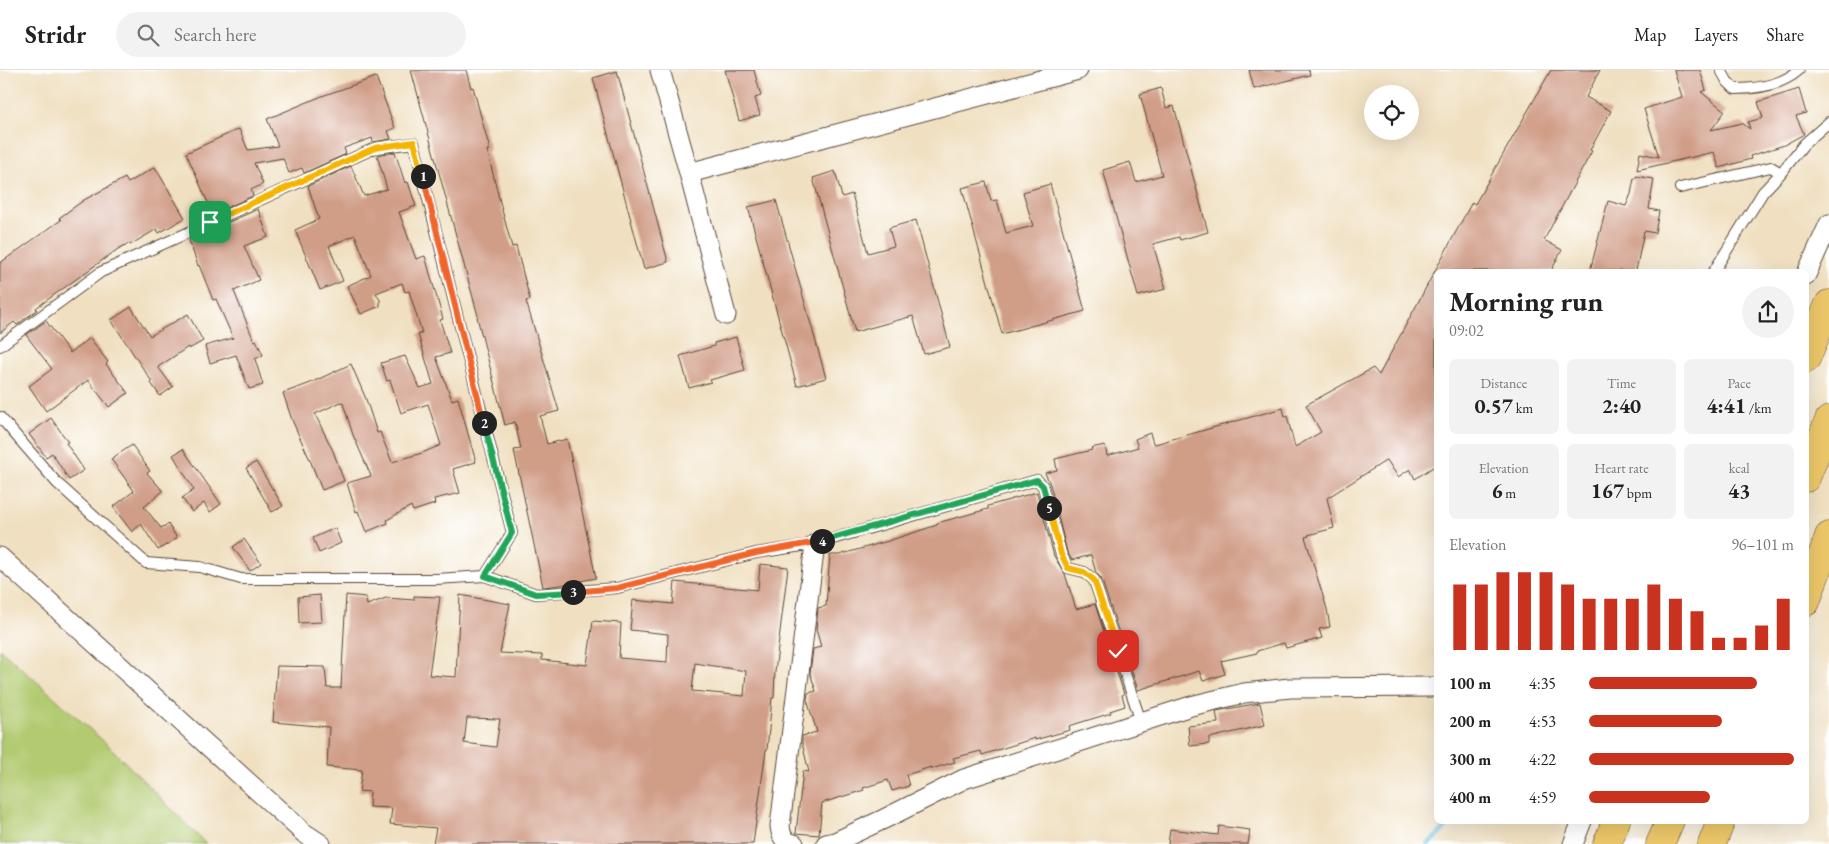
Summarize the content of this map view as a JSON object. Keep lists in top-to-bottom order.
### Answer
{
  "page": {
    "header": "Stridr",
    "search": "Search here",
    "nav": ["Map", "Layers", "Share"],
    "pins": [
      "1",
      "2",
      "5",
      "4",
      "3"
    ],
    "heading": ["Morning run", "09:02"],
    "stats": [
      ["Distance", "0.57 km"],
      ["Time", "2:40"],
      ["Pace", "4:41 /km"],
      ["Elevation", "6 m"],
      ["Heart rate", "167 bpm"],
      ["kcal", "43"]
    ],
    "chart": ["Elevation", "96–101 m"],
    "list": [
      {
        "name": "100 m",
        "note": "4:35"
      },
      {
        "name": "200 m",
        "note": "4:53"
      },
      {
        "name": "300 m",
        "note": "4:22"
      },
      {
        "name": "400 m",
        "note": "4:59"
      }
    ]
  }
}
